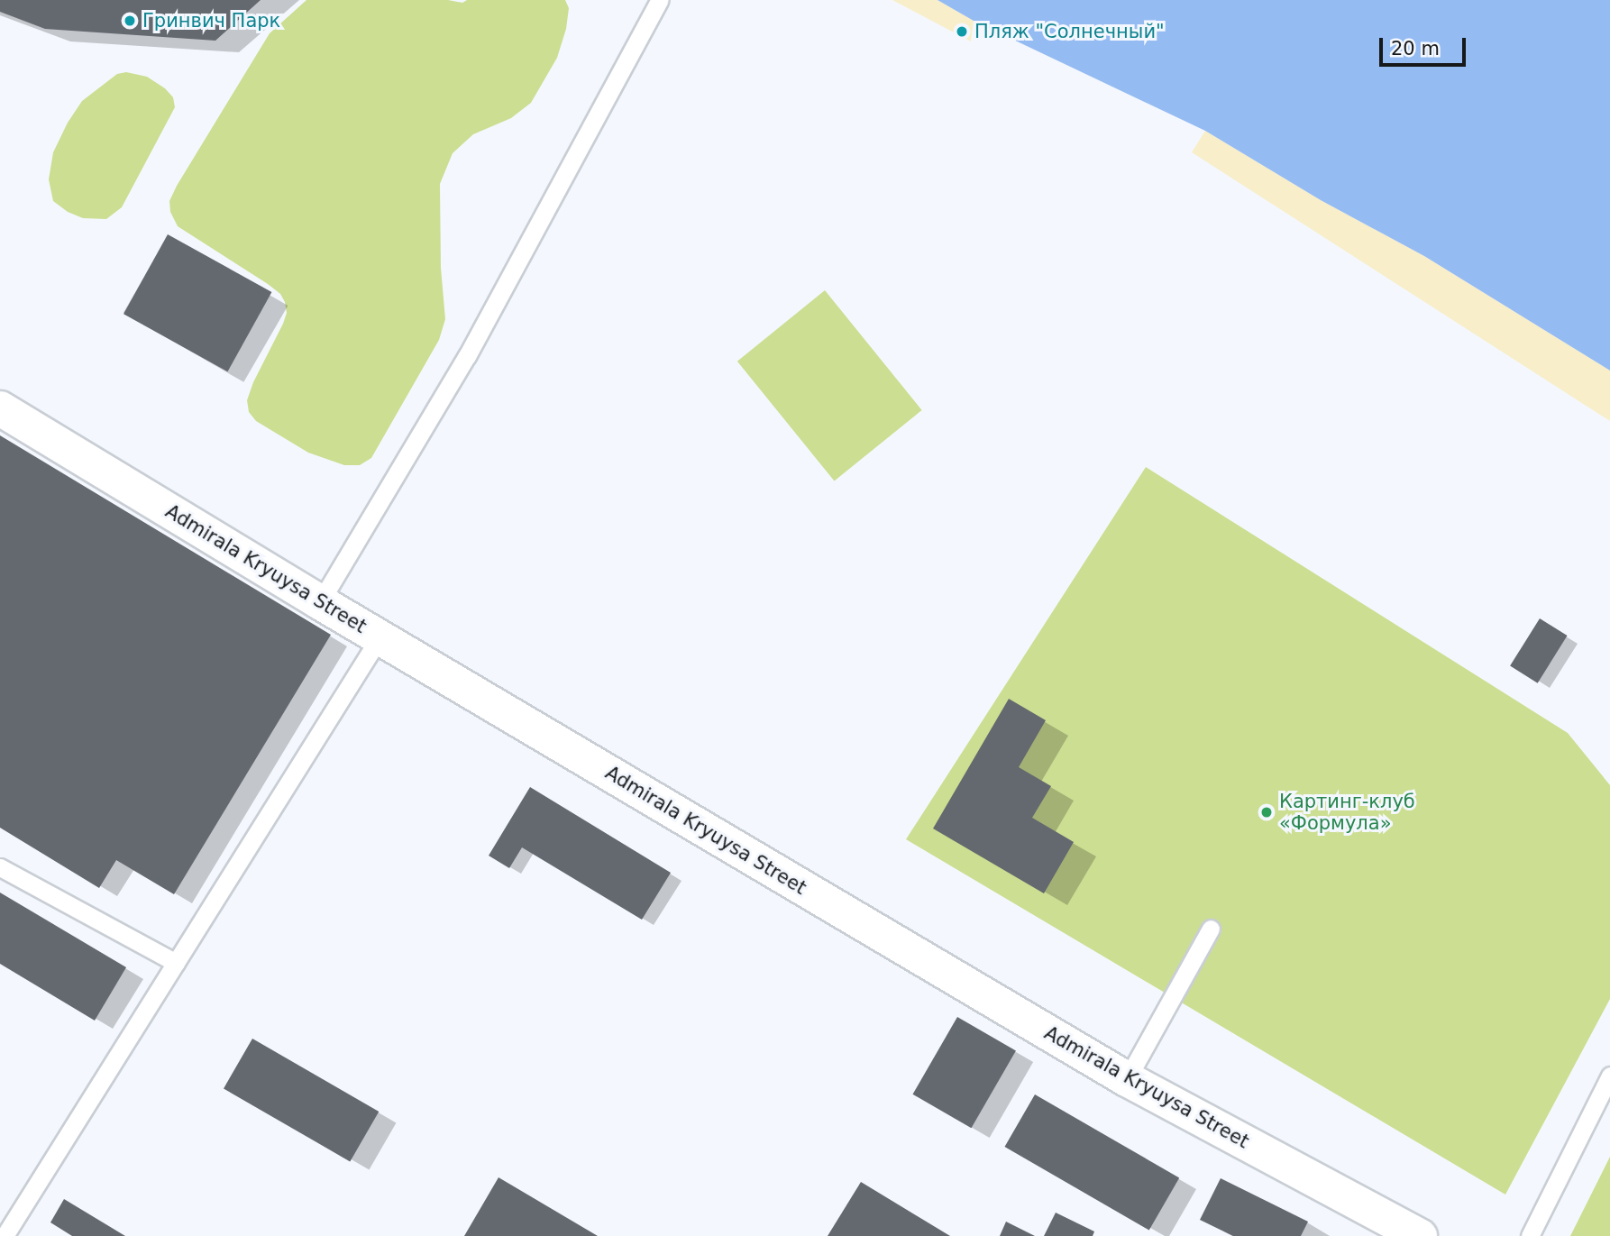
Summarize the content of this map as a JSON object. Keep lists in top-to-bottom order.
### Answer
{
  "streets": {
    "street": ["Admirala Kryuysa Street"]
  },
  "places": ["Гринвич Парк", "Пляж \"Солнечный\"", "Картинг-клуб «Формула»"],
  "scale_bar": "20 m"
}
